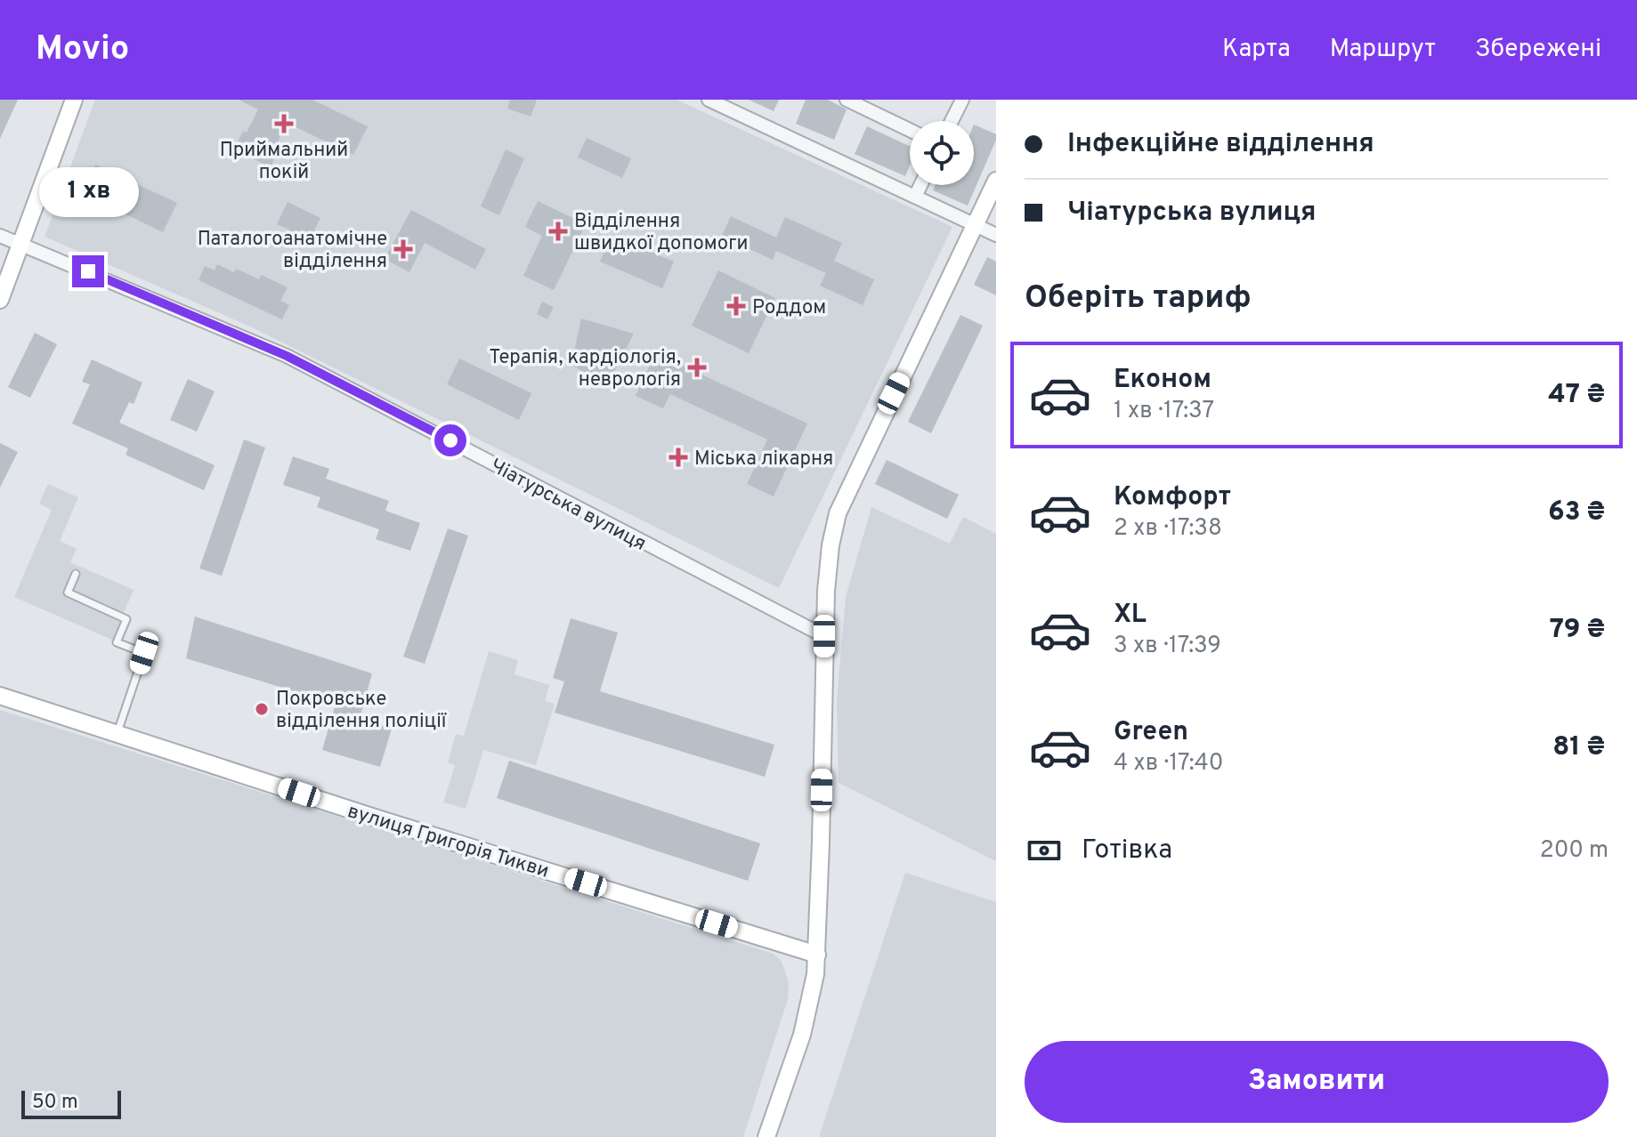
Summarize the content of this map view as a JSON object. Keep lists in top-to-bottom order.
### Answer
{
  "streets": {
    "street": ["Чіатурська вулиця", "вулиця Григорія Тикви"]
  },
  "places": {
    "health": [
      "Приймальний покій",
      "Відділення швидкої допомоги",
      "Паталогоанатомічне відділення",
      "Роддом",
      "Терапія, кардіологія, неврологія",
      "Мiська лiкарня"
    ],
    "other": ["Покровське відділення поліції"]
  },
  "scale_bar": "50 m",
  "page": {
    "header": "Movio",
    "nav": ["Карта", "Маршрут", "Збережені"],
    "banner": ["Інфекційне відділення", "Чіатурська вулиця"],
    "bubble": "1 хв",
    "heading": "Оберіть тариф",
    "list": [
      {
        "name": "Економ",
        "note": "1 хв · 17:37",
        "value": "47 ₴"
      },
      {
        "name": "Комфорт",
        "note": "2 хв · 17:38",
        "value": "63 ₴"
      },
      {
        "name": "XL",
        "note": "3 хв · 17:39",
        "value": "79 ₴"
      },
      {
        "name": "Green",
        "note": "4 хв · 17:40",
        "value": "81 ₴"
      }
    ],
    "pay": ["Готівка", "200 m"],
    "buttons": "Замовити",
    "scale": "50 m"
  }
}
